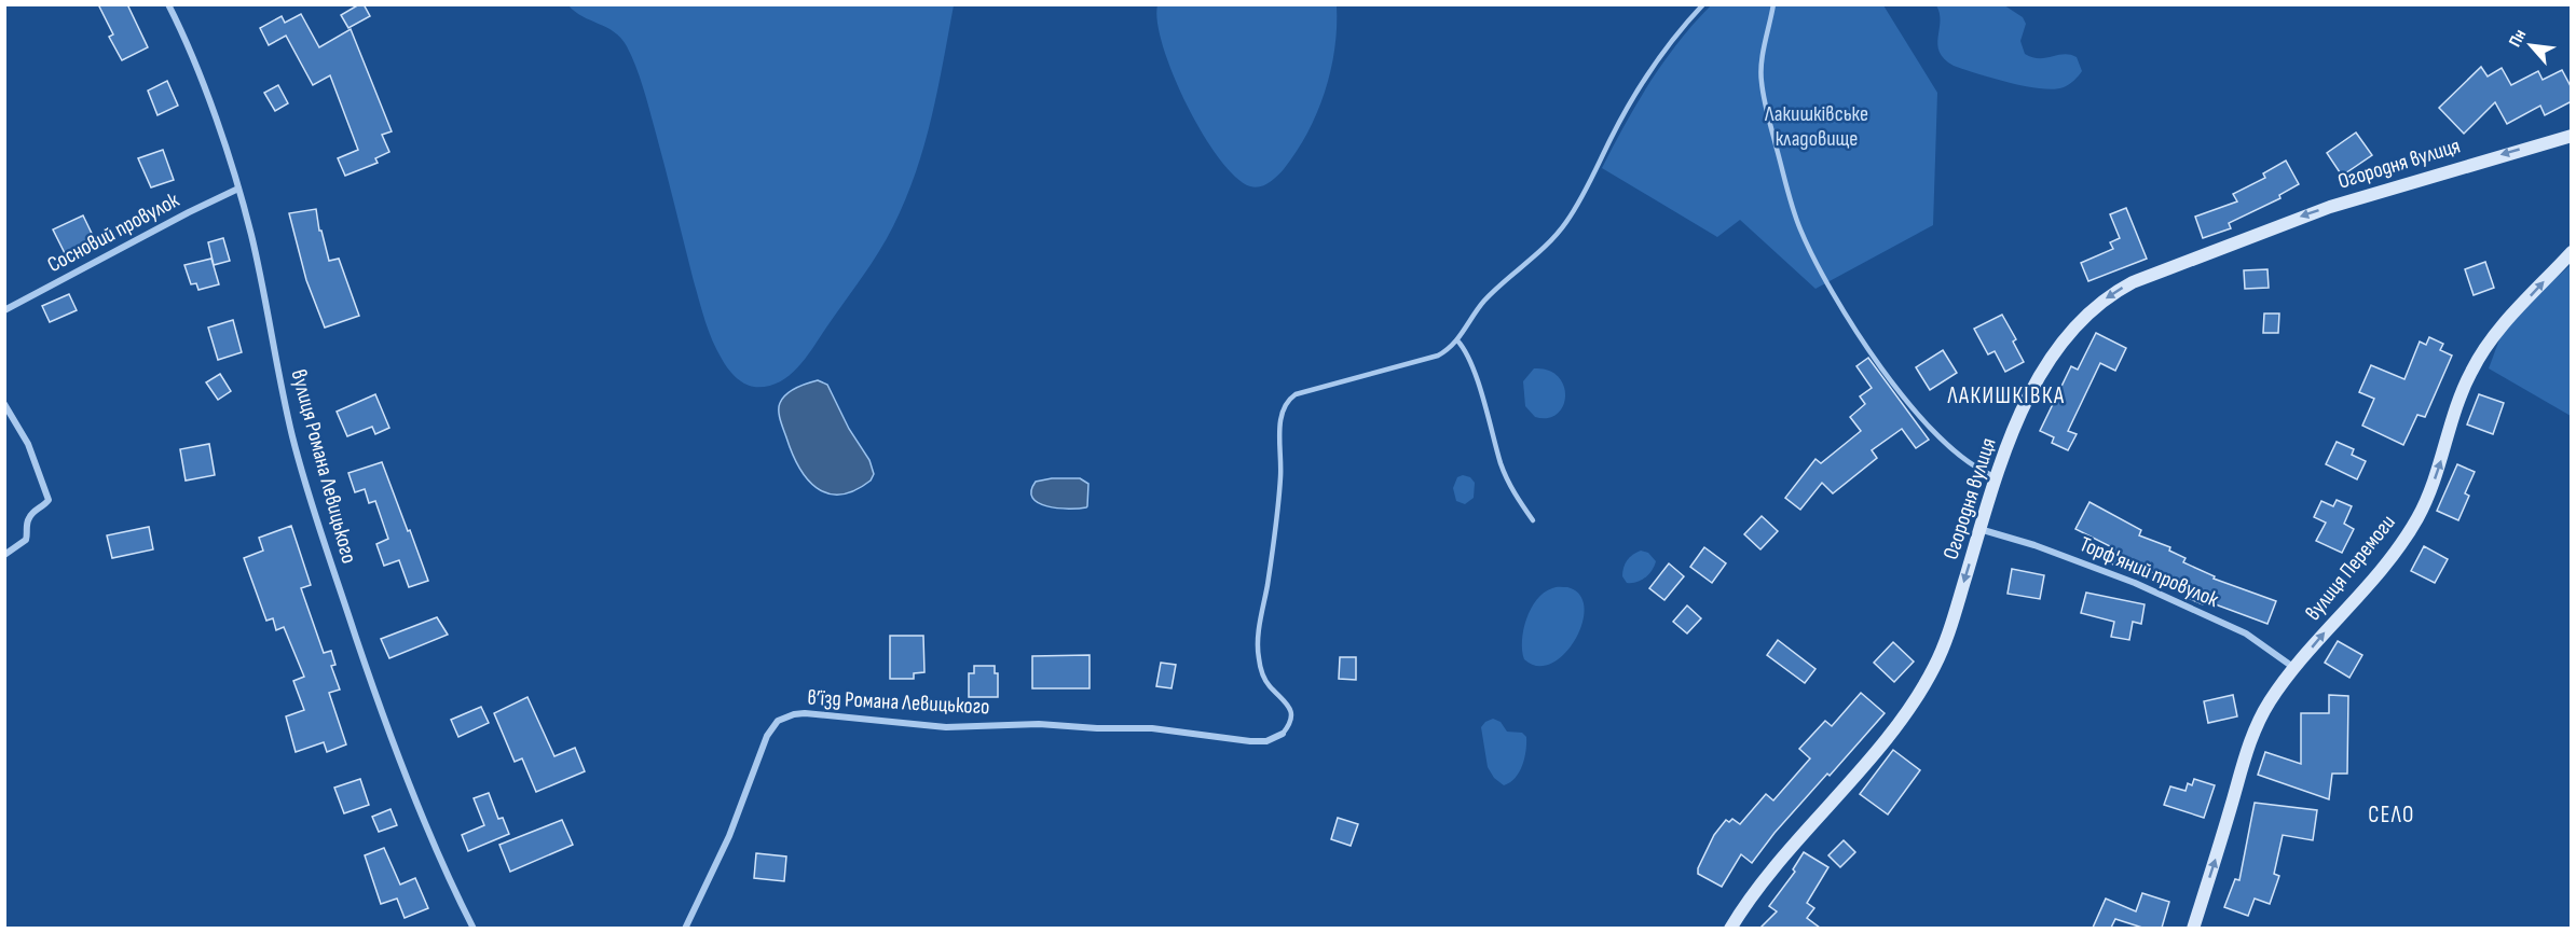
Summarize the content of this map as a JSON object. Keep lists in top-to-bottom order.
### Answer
{
  "streets": {
    "street": [
      "Огородня вулиця",
      "Сосновий провулок",
      "вулиця Романа Левицького",
      "вулиця Перемоги",
      "Торф'яний провулок",
      "в’їзд Романа Левицького"
    ]
  },
  "crossings": [
    ["Огородня вулиця", "Торф'яний провулок"],
    ["Сосновий провулок", "вулиця Романа Левицького"],
    ["вулиця Перемоги", "Торф'яний провулок"]
  ],
  "one_way": ["Огородня вулиця", "вулиця Перемоги"],
  "districts": ["ЛАКИШКІВКА", "СЕЛО"],
  "parks": ["Лакишківське кладовище"],
  "north": "top left"
}
